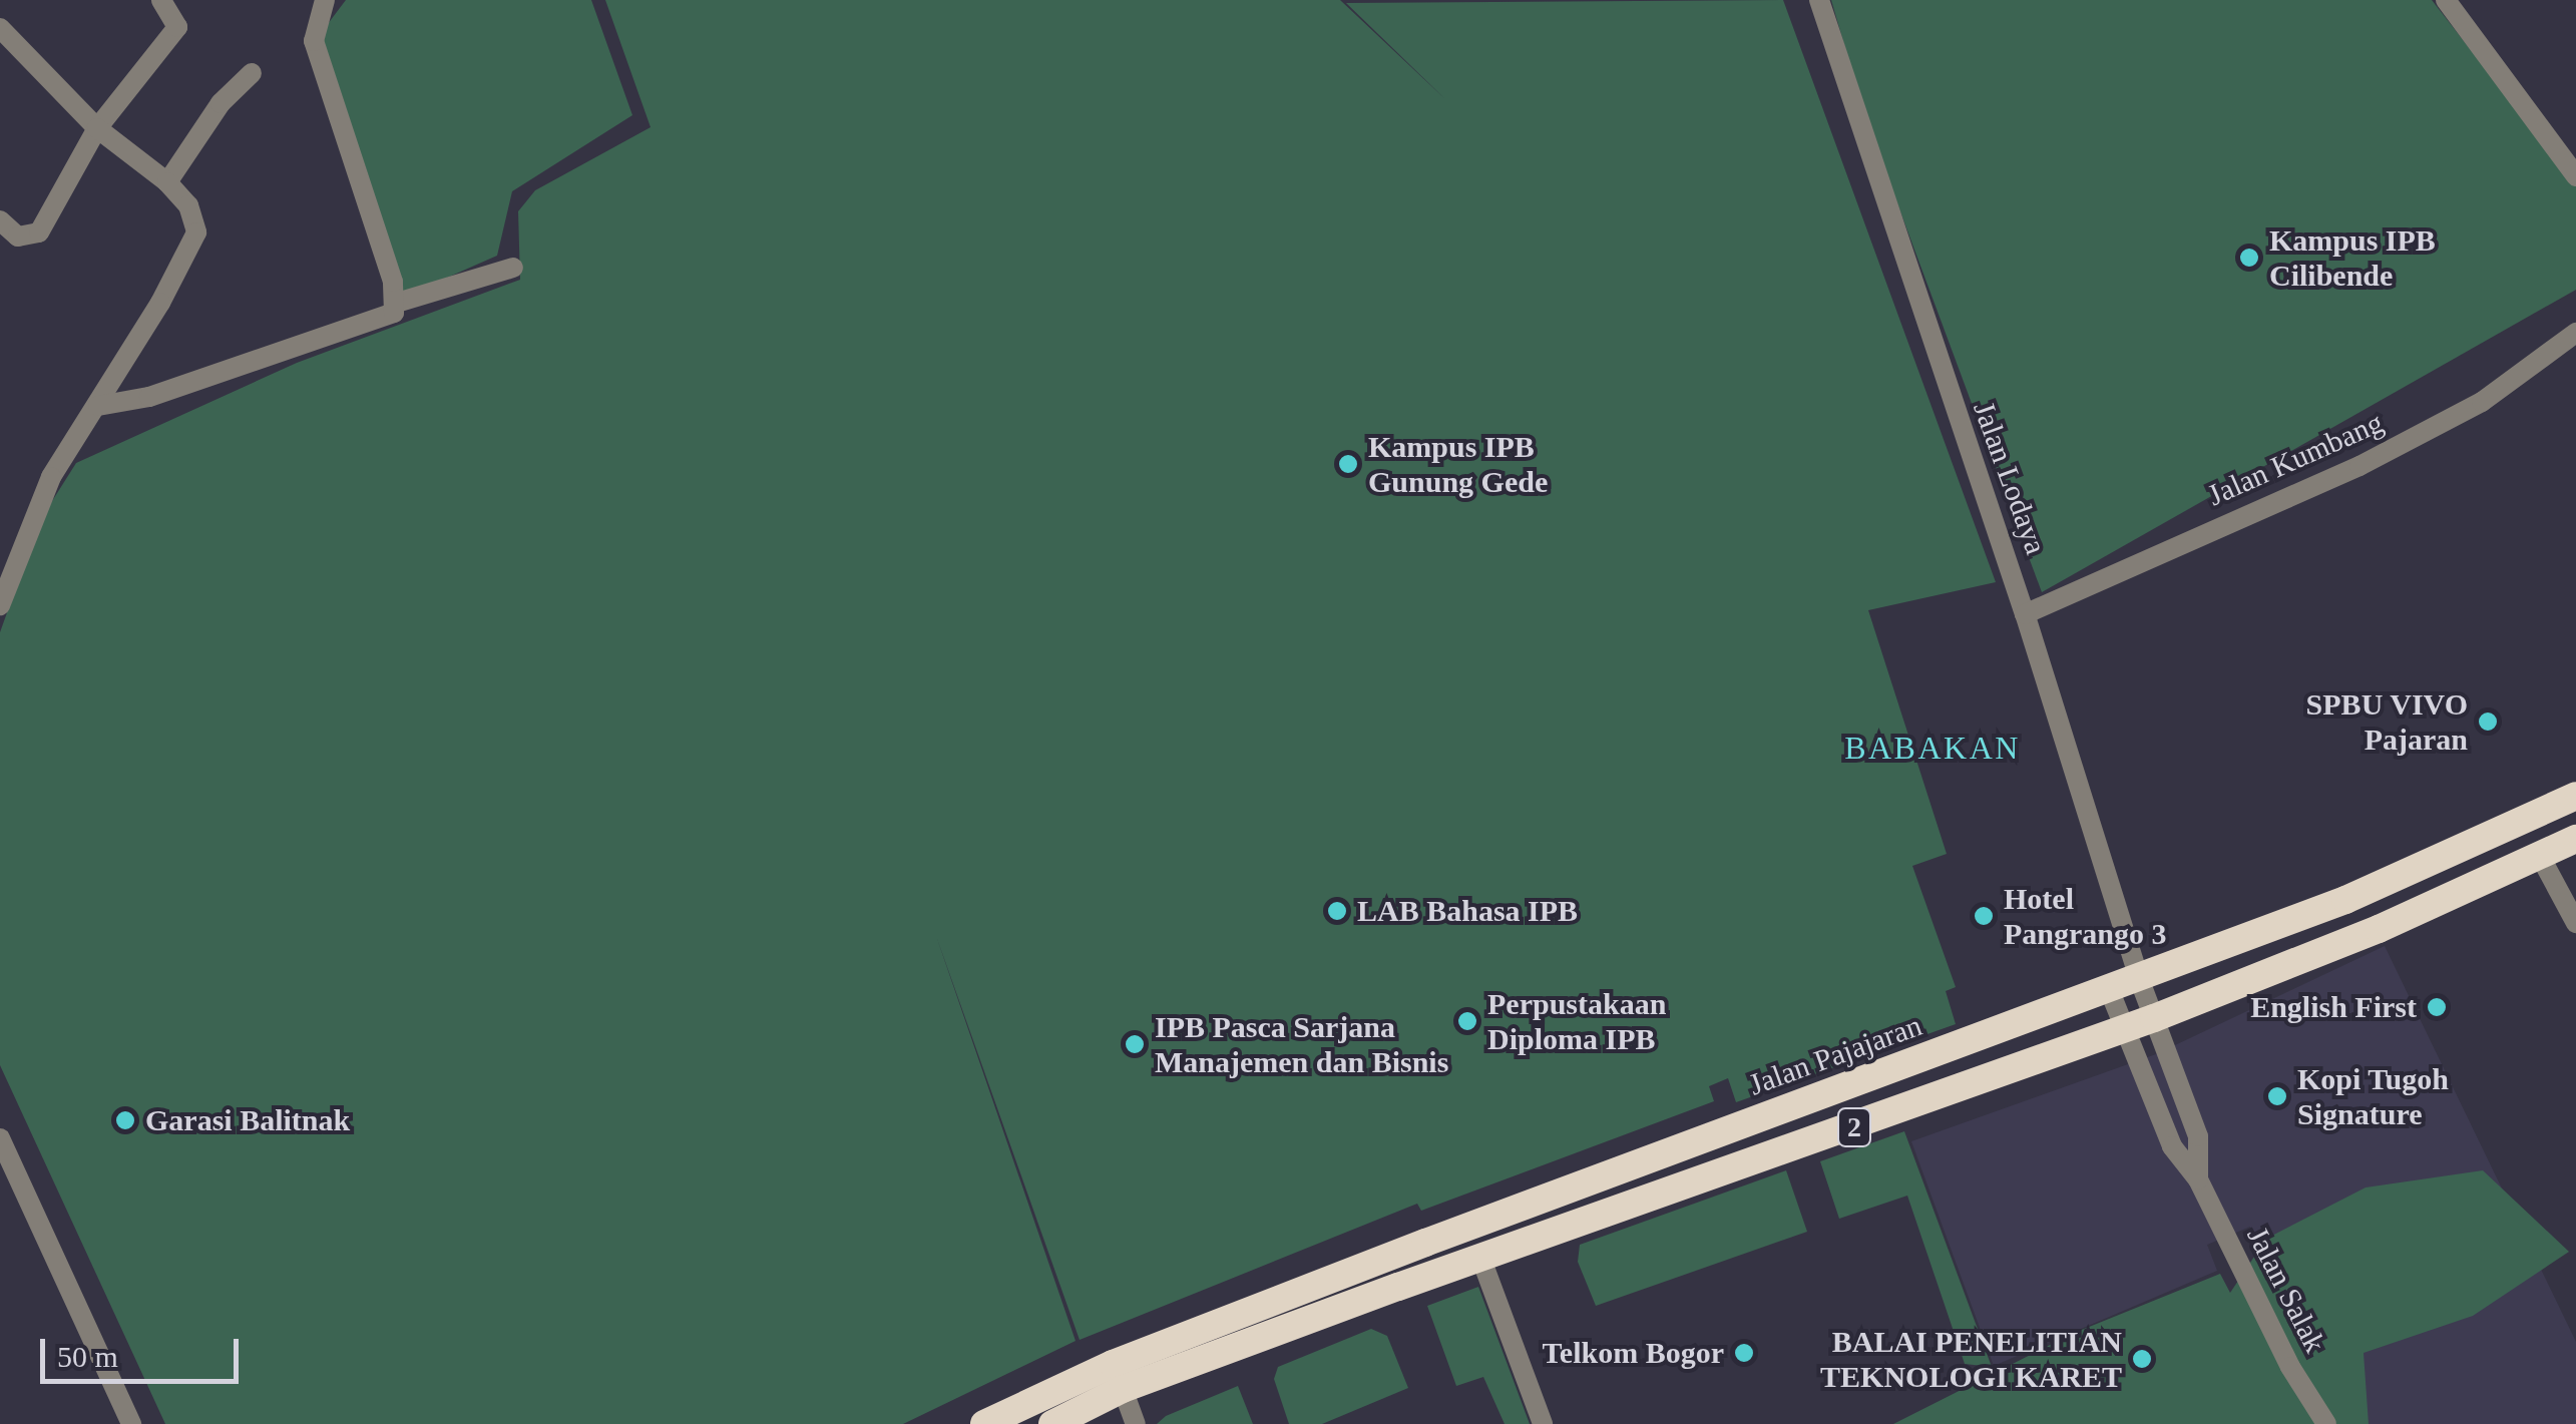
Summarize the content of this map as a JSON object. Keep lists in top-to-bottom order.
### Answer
{
  "streets": {
    "highway": ["Jalan Pajajaran", "2"],
    "street": ["Jalan Kumbang", "Jalan Lodaya", "Jalan Salak"]
  },
  "crossings": [
    ["Jalan Kumbang", "Jalan Lodaya"],
    ["Jalan Lodaya", "Jalan Pajajaran"],
    ["Jalan Lodaya", "Jalan Salak"],
    ["Jalan Pajajaran", "2"],
    ["Jalan Pajajaran", "Jalan Salak"],
    ["2", "Jalan Salak"]
  ],
  "districts": ["BABAKAN"],
  "places": [
    "Kampus IPB Cilibende",
    "Kampus IPB Gunung Gede",
    "SPBU VIVO Pajaran",
    "LAB Bahasa IPB",
    "Hotel Pangrango 3",
    "English First",
    "Perpustakaan Diploma IPB",
    "IPB Pasca Sarjana Manajemen dan Bisnis",
    "Kopi Tugoh Signature",
    "Garasi Balitnak",
    "Telkom Bogor",
    "BALAI PENELITIAN TEKNOLOGI KARET"
  ],
  "scale_bar": "50 m"
}
